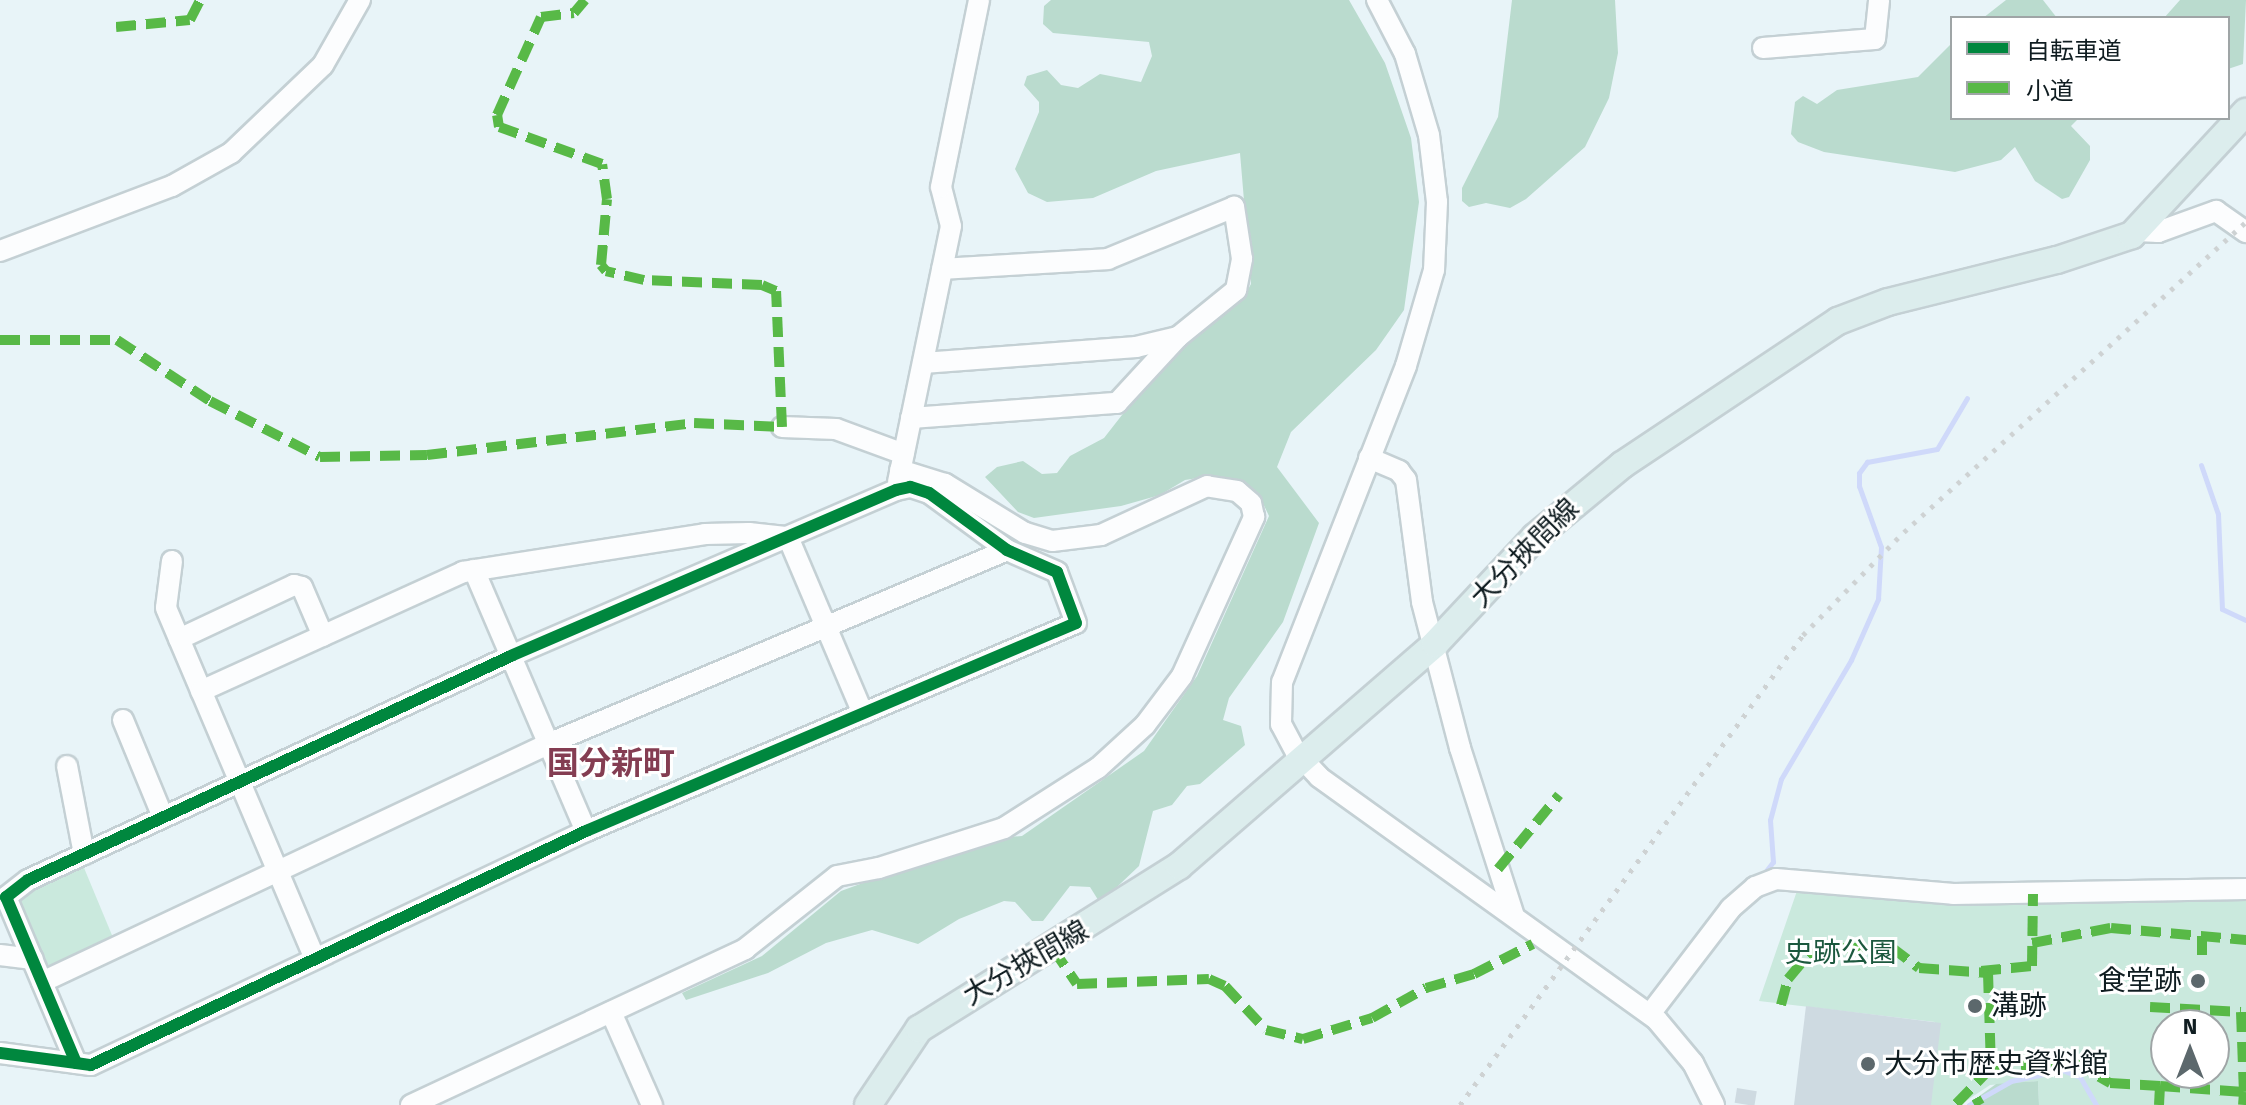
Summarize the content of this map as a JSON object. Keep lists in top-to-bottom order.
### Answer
{
  "streets": {
    "main road": ["大分挾間線"]
  },
  "districts": ["国分新町"],
  "parks": ["史跡公園"],
  "places": ["食堂跡", "溝跡", "大分市歴史資料館"],
  "legend": ["自転車道", "小道"],
  "north": "top"
}
